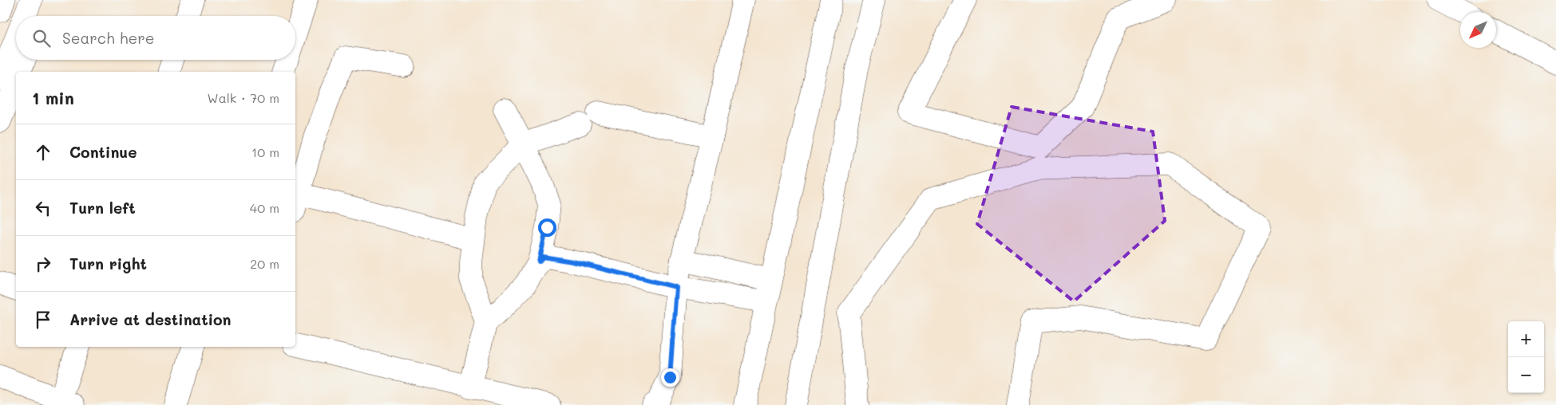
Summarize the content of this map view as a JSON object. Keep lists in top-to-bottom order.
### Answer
{
  "north": "bottom left",
  "page": {
    "search": "Search here",
    "heading": ["1 min", "Walk · 70 m"],
    "list": [
      ["Continue", "10 m"],
      ["Turn left", "40 m"],
      ["Turn right", "20 m"],
      "Arrive at destination"
    ],
    "map_buttons": ["+", "−"]
  }
}
